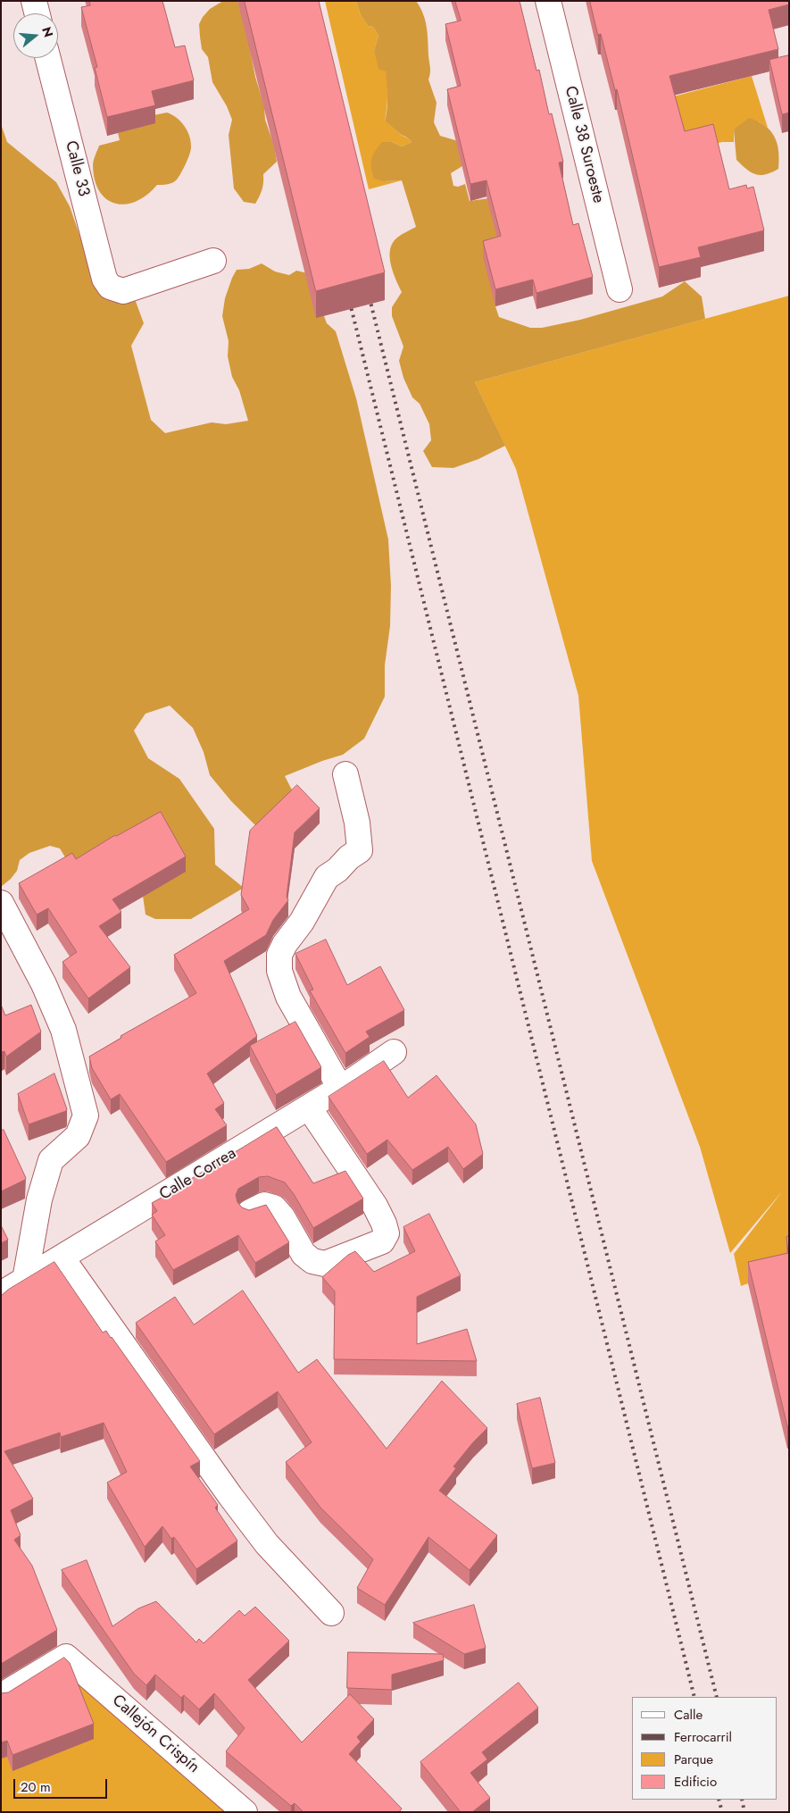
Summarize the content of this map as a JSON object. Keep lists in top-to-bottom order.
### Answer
{
  "streets": {
    "street": [
      "Calle 38 Suroeste",
      "Calle 33",
      "Calle Correa",
      "Callejón Crispín"
    ]
  },
  "legend": [
    "Calle",
    "Ferrocarril",
    "Parque",
    "Edificio"
  ],
  "scale_bar": "20 m",
  "north": "right"
}
